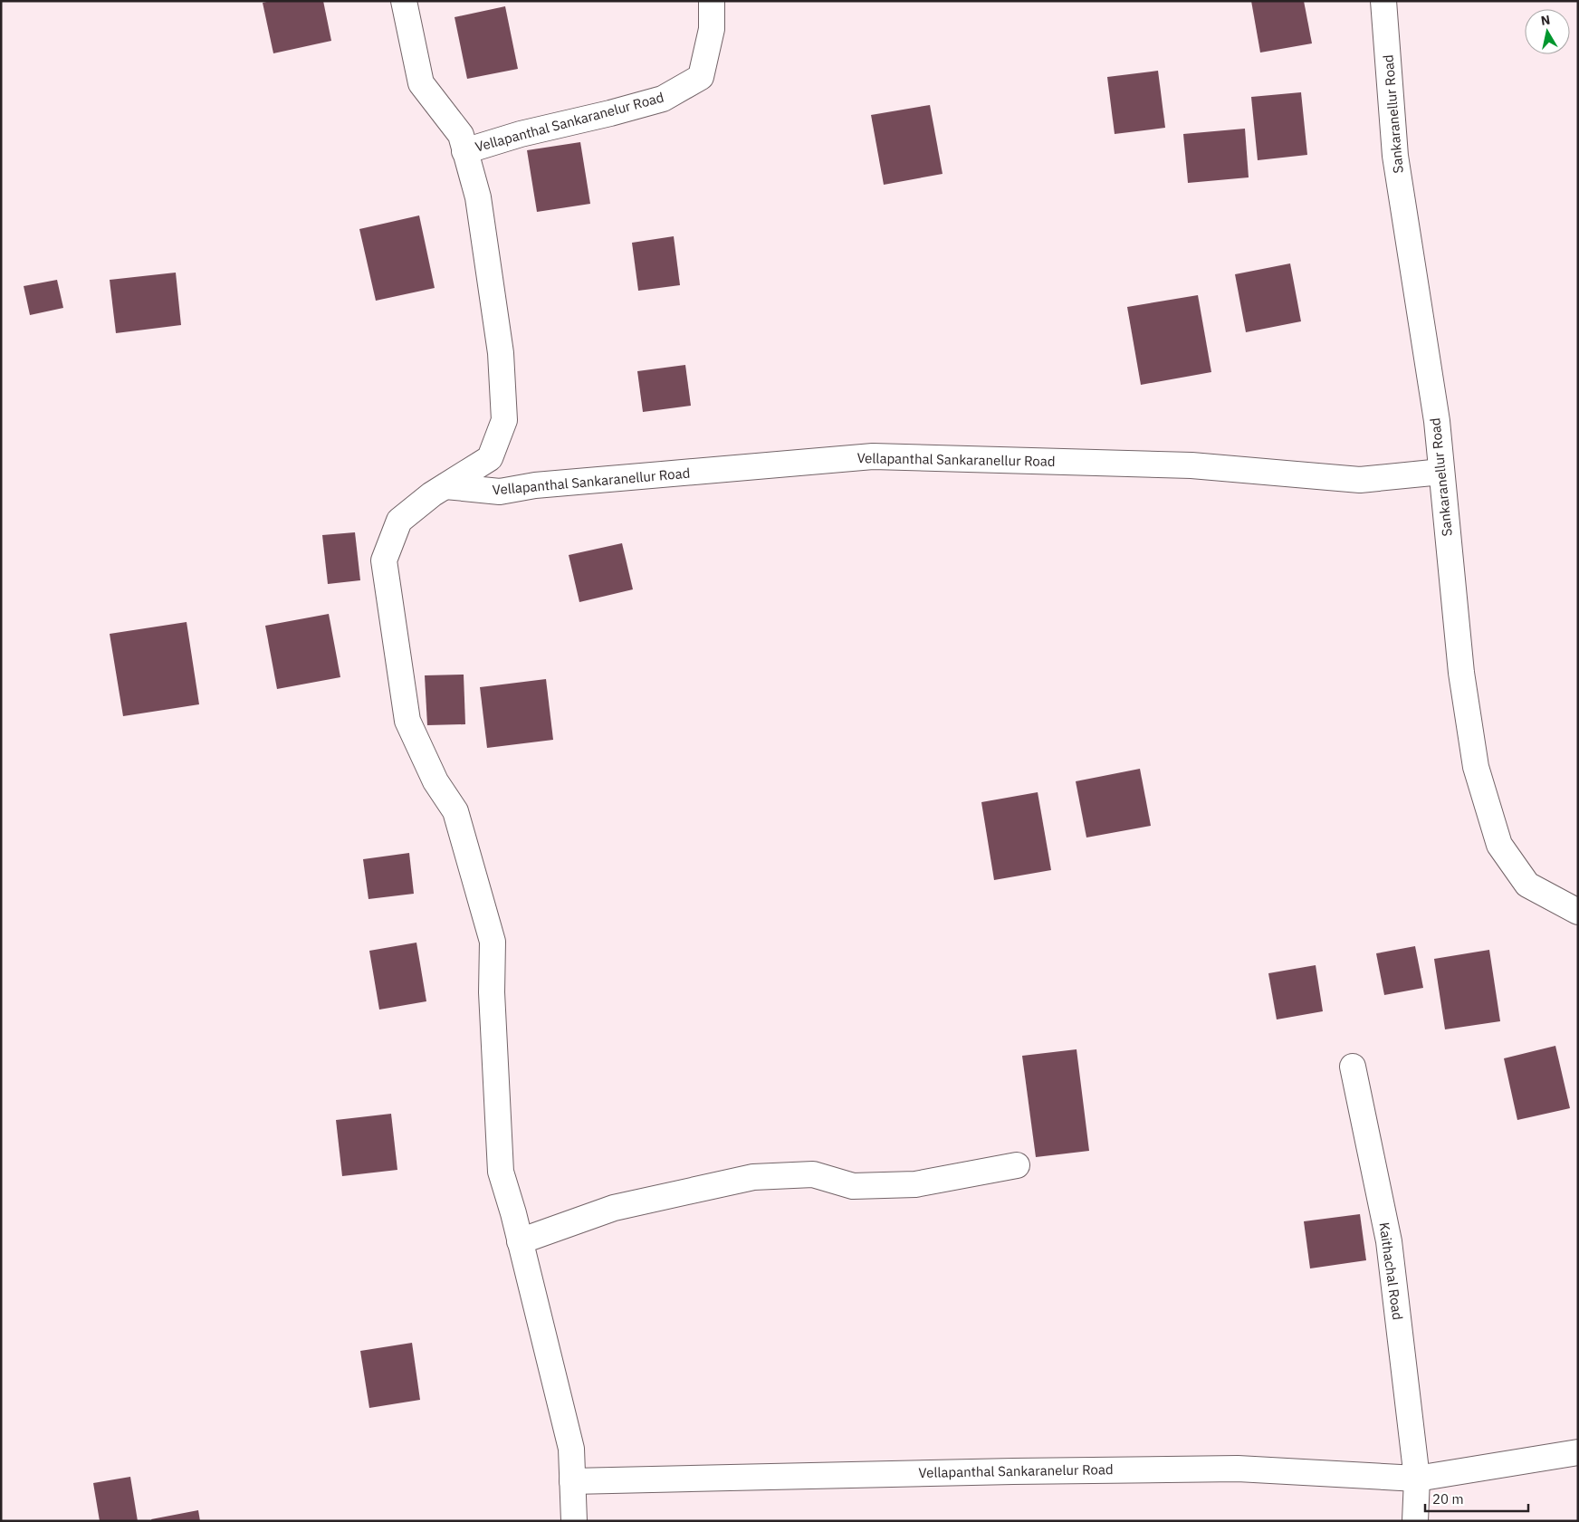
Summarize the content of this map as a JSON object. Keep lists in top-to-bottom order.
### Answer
{
  "streets": {
    "street": [
      "Sankaranellur Road",
      "Vellapanthal Sankaranelur Road",
      "Vellapanthal Sankaranellur Road",
      "Kaithachal Road"
    ]
  },
  "crossings": [
    ["Sankaranellur Road", "Vellapanthal Sankaranellur Road"],
    ["Vellapanthal Sankaranelur Road", "Kaithachal Road"]
  ],
  "scale_bar": "20 m",
  "north": "top"
}
